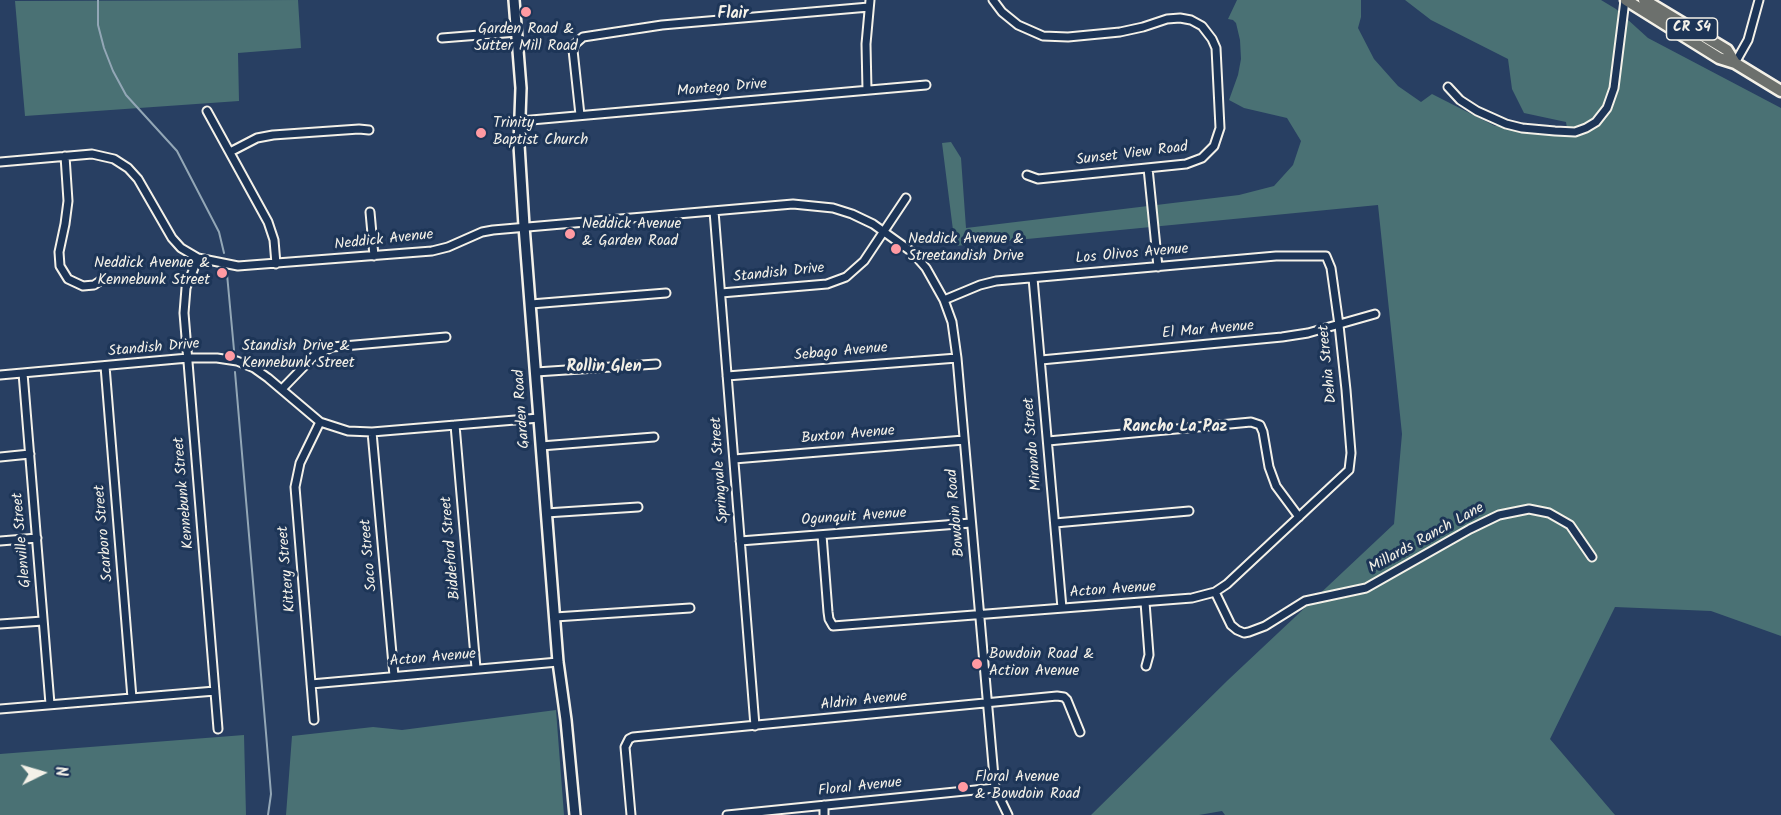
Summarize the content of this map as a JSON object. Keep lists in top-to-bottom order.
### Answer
{
  "streets": {
    "main road": ["CR S4"],
    "street": [
      "Montego Drive",
      "Sunset View Road",
      "Neddick Avenue",
      "Los Olivos Avenue",
      "Standish Drive",
      "El Mar Avenue",
      "Sebago Avenue",
      "Dehia Street",
      "Garden Road",
      "Buxton Avenue",
      "Mirando Street",
      "Springvale Street",
      "Kennebunk Street",
      "Bowdoin Road",
      "Ogunquit Avenue",
      "Scarboro Street",
      "Millards Ranch Lane",
      "Glenville Street",
      "Biddeford Street",
      "Saco Street",
      "Kittery Street",
      "Acton Avenue",
      "Aldrin Avenue",
      "Floral Avenue"
    ]
  },
  "crossings": [
    ["Montego Drive", "Garden Road"],
    ["Neddick Avenue", "Standish Drive"],
    ["Neddick Avenue", "Garden Road"],
    ["Neddick Avenue", "Springvale Street"],
    ["Neddick Avenue", "Kennebunk Street"],
    ["Neddick Avenue", "Bowdoin Road"],
    ["Los Olivos Avenue", "Dehia Street"],
    ["Los Olivos Avenue", "Mirando Street"],
    ["Los Olivos Avenue", "Bowdoin Road"],
    ["Standish Drive", "Garden Road"],
    ["Standish Drive", "Springvale Street"],
    ["Standish Drive", "Kennebunk Street"],
    ["Standish Drive", "Bowdoin Road"],
    ["Standish Drive", "Scarboro Street"],
    ["Standish Drive", "Glenville Street"],
    ["Standish Drive", "Biddeford Street"],
    ["Standish Drive", "Saco Street"],
    ["Standish Drive", "Kittery Street"],
    ["El Mar Avenue", "Dehia Street"],
    ["El Mar Avenue", "Mirando Street"],
    ["Sebago Avenue", "Springvale Street"],
    ["Sebago Avenue", "Bowdoin Road"],
    ["Dehia Street", "Acton Avenue"],
    ["Garden Road", "Acton Avenue"],
    ["Buxton Avenue", "Springvale Street"],
    ["Buxton Avenue", "Bowdoin Road"],
    ["Mirando Street", "Acton Avenue"],
    ["Springvale Street", "Ogunquit Avenue"],
    ["Springvale Street", "Aldrin Avenue"],
    ["Bowdoin Road", "Ogunquit Avenue"],
    ["Bowdoin Road", "Acton Avenue"],
    ["Bowdoin Road", "Aldrin Avenue"],
    ["Bowdoin Road", "Floral Avenue"],
    ["Ogunquit Avenue", "Acton Avenue"],
    ["Millards Ranch Lane", "Acton Avenue"],
    ["Biddeford Street", "Acton Avenue"],
    ["Saco Street", "Acton Avenue"],
    ["Kittery Street", "Acton Avenue"]
  ],
  "districts": ["Flair", "Rollin Glen", "Rancho La Paz"],
  "places": [
    "Garden Road & Sutter Mill Road",
    "Trinity Baptist Church",
    "Neddick Avenue & Garden Road",
    "Neddick Avenue & Streetandish Drive",
    "Neddick Avenue & Kennebunk Street",
    "Standish Drive & Kennebunk Street",
    "Bowdoin Road & Action Avenue",
    "Floral Avenue & Bowdoin Road"
  ],
  "north": "right"
}
